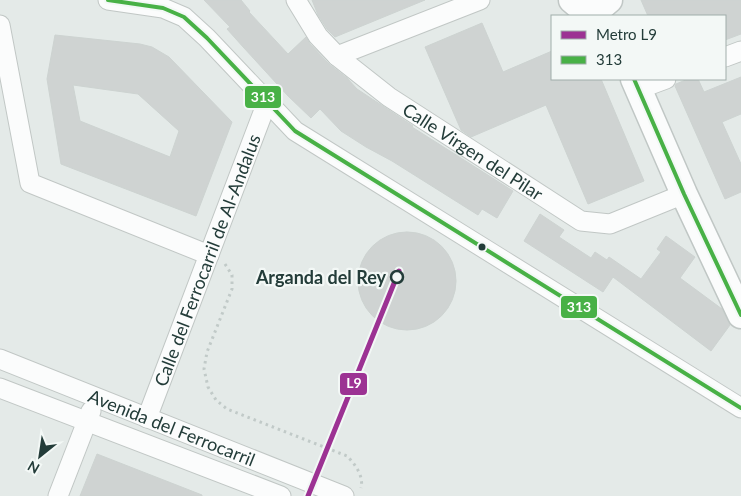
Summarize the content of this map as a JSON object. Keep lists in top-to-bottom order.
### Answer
{
  "streets": {
    "street": ["Calle Virgen del Pilar", "Calle del Ferrocarril de Al-Andalus", "Avenida del Ferrocarril"]
  },
  "crossings": [
    ["Calle del Ferrocarril de Al-Andalus", "Avenida del Ferrocarril"]
  ],
  "places": ["Arganda del Rey"],
  "lines": ["transit line 313", "metro line L9"],
  "legend": ["Metro L9", "313"],
  "north": "bottom left"
}
